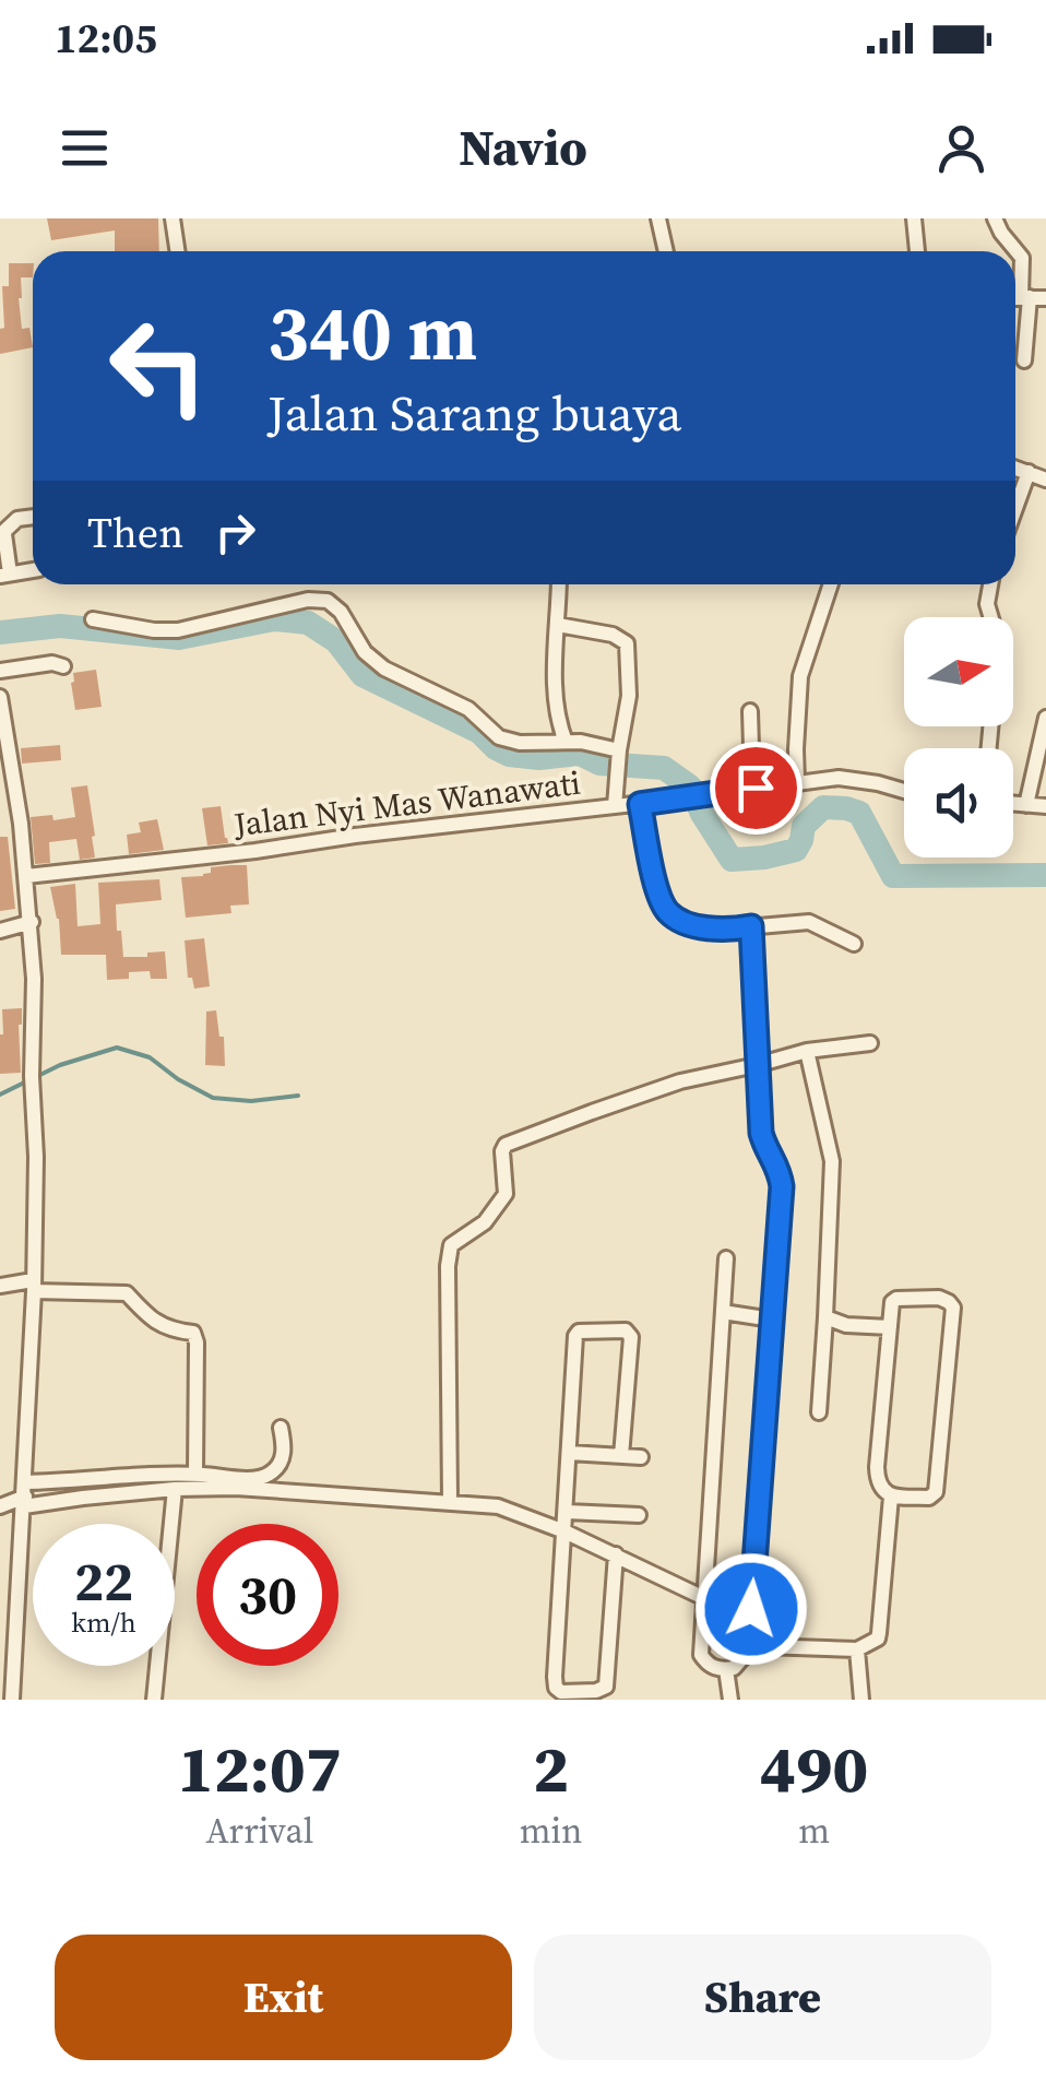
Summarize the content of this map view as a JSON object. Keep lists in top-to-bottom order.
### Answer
{
  "streets": {
    "street": ["Jalan Nyi Mas Wanawati"]
  },
  "north": "right",
  "page": {
    "status": "12:05",
    "header": "Navio",
    "turn": ["340 m", "Jalan Sarang buaya"],
    "then": "Then",
    "speed": "22 km/h",
    "limit": "30",
    "eta": [
      "12:07",
      "Arrival",
      "2",
      "min",
      "490",
      "m"
    ],
    "buttons": ["Exit", "Share"]
  }
}
